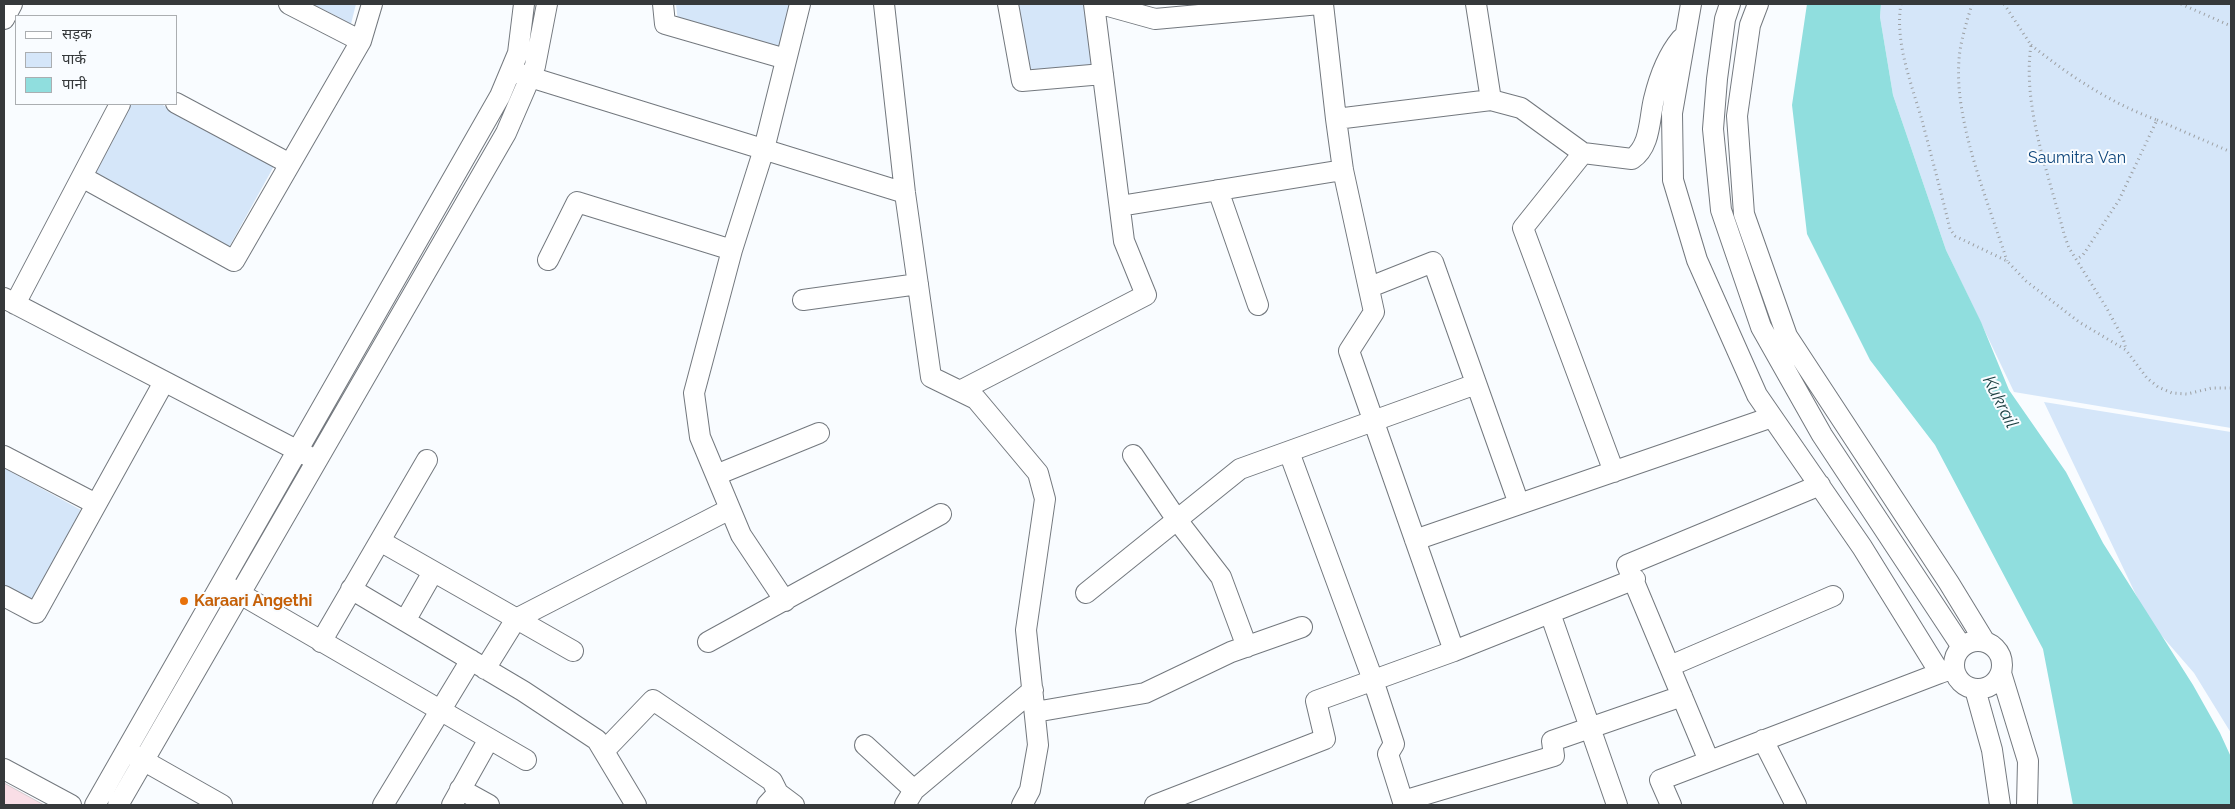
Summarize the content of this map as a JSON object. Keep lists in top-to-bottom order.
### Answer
{
  "water": ["Kukrail"],
  "parks": ["Saumitra Van"],
  "places": ["Karaari Angethi"],
  "legend": ["सड़क", "पार्क", "पानी"]
}
